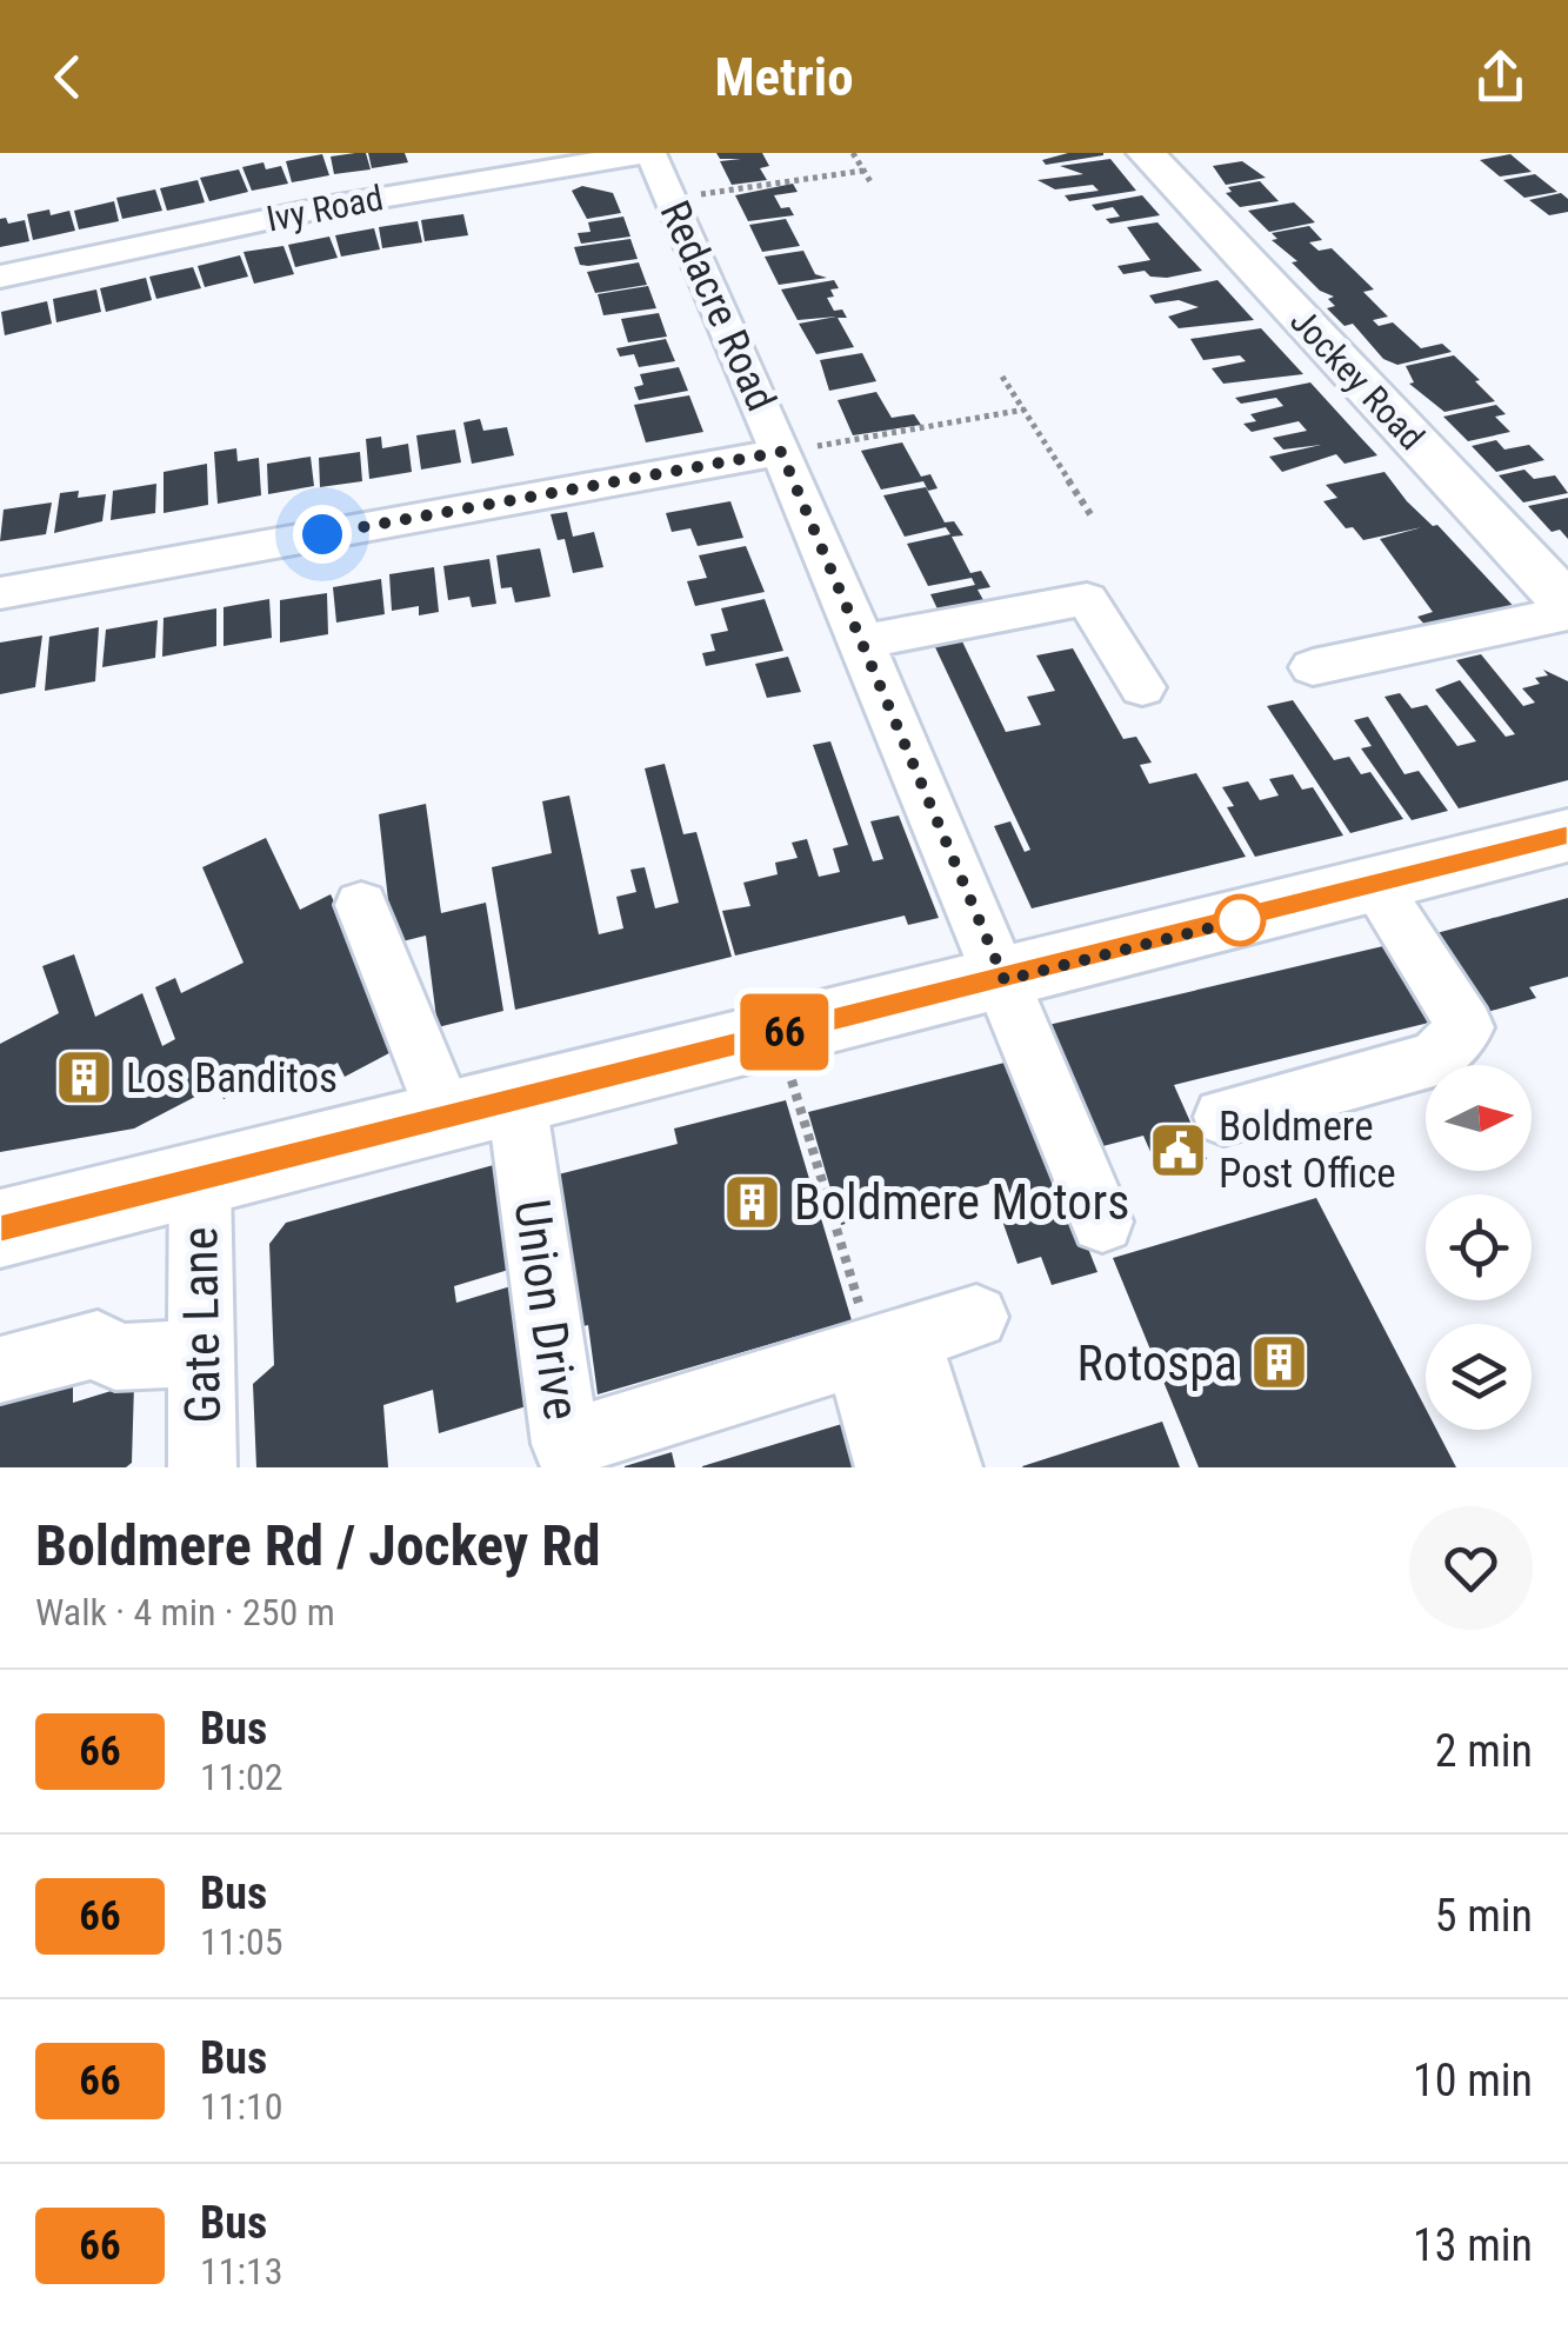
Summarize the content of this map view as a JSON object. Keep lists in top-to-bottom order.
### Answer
{
  "streets": {
    "main road": ["Jockey Road"],
    "street": [
      "Ivy Road",
      "Redacre Road",
      "Union Drive",
      "Gate Lane"
    ]
  },
  "crossings": [
    ["Ivy Road", "Redacre Road"]
  ],
  "places": {
    "building": ["Los Banditos", "Boldmere Motors", "Rotospa"],
    "public building": ["Boldmere Post Office"]
  },
  "lines": ["bus line 66"],
  "north": "right",
  "page": {
    "header": "Metrio",
    "on_map": "66",
    "heading": ["Boldmere Rd / Jockey Rd", "Walk · 4 min · 250 m"],
    "list": [
      {
        "mark": "66",
        "name": "Bus",
        "note": "11:02",
        "value": "2 min"
      },
      {
        "mark": "66",
        "name": "Bus",
        "note": "11:05",
        "value": "5 min"
      },
      {
        "mark": "66",
        "name": "Bus",
        "note": "11:10",
        "value": "10 min"
      },
      {
        "mark": "66",
        "name": "Bus",
        "note": "11:13",
        "value": "13 min"
      }
    ]
  }
}
